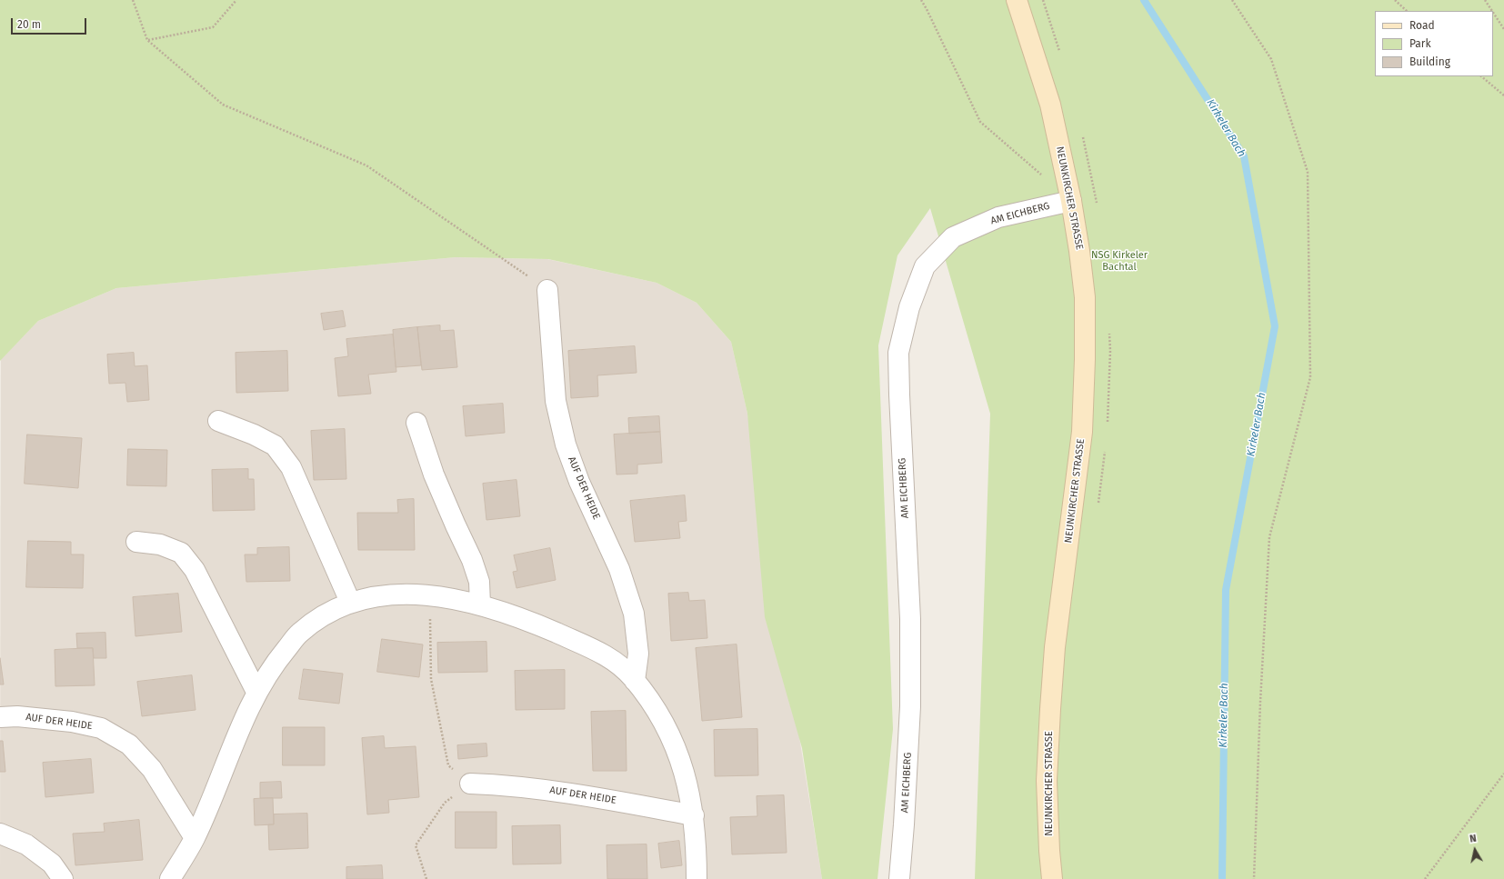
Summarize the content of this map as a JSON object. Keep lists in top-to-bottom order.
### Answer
{
  "streets": {
    "main road": ["NEUNKIRCHER STRASSE"],
    "street": ["AM EICHBERG", "AUF DER HEIDE"]
  },
  "crossings": [
    ["NEUNKIRCHER STRASSE", "AM EICHBERG"]
  ],
  "water": ["Kirkeler Bach"],
  "parks": ["NSG Kirkeler Bachtal"],
  "legend": ["Road", "Park", "Building"],
  "scale_bar": "20 m",
  "north": "top"
}
